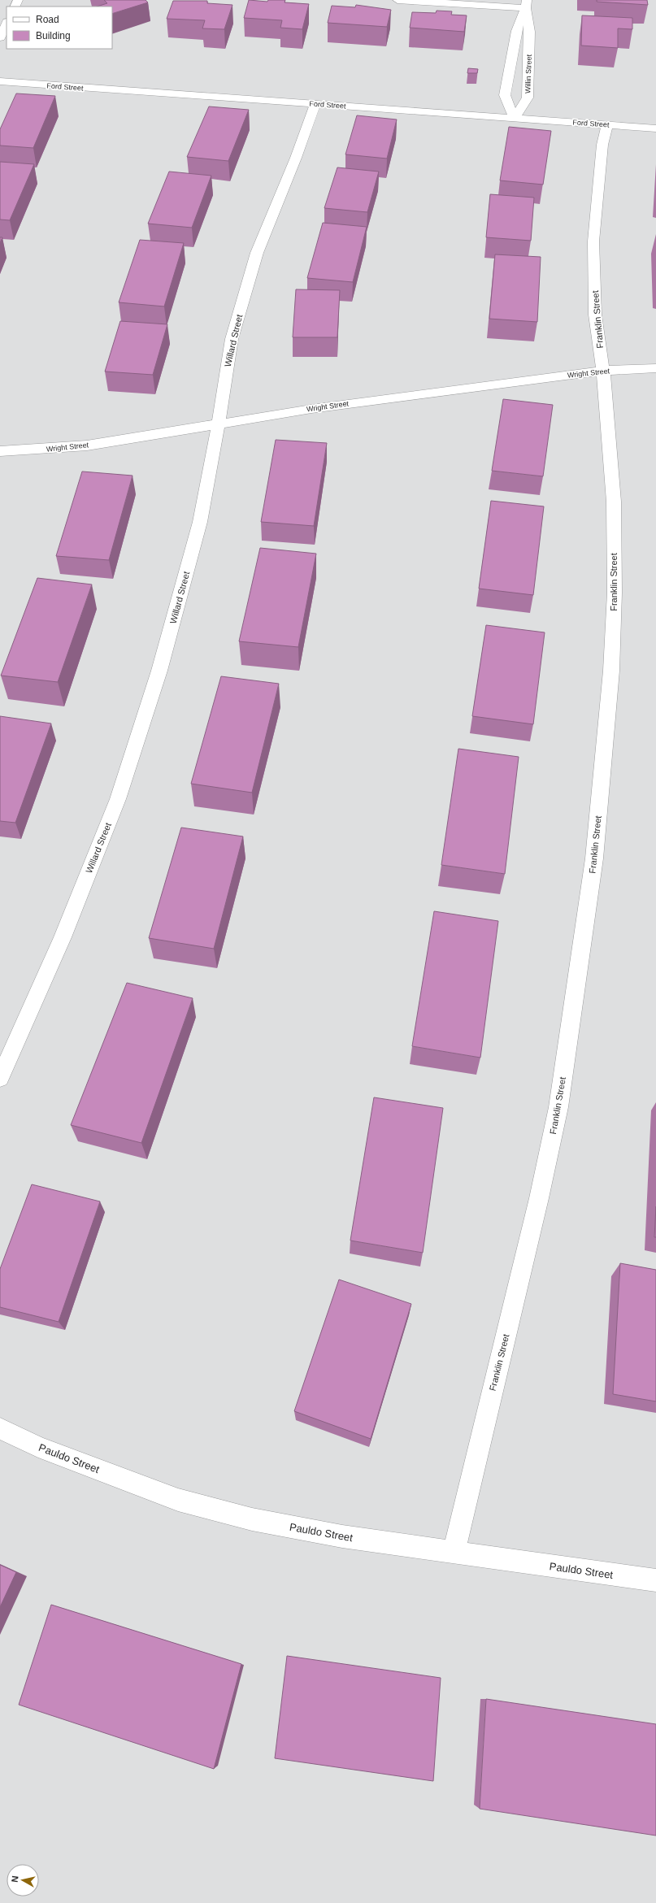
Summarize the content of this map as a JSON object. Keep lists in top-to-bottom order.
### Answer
{
  "streets": {
    "street": [
      "Willin Street",
      "Ford Street",
      "Franklin Street",
      "Willard Street",
      "Wright Street",
      "Pauldo Street"
    ]
  },
  "crossings": [
    ["Willin Street", "Ford Street"],
    ["Ford Street", "Franklin Street"],
    ["Ford Street", "Willard Street"],
    ["Franklin Street", "Wright Street"],
    ["Franklin Street", "Pauldo Street"],
    ["Willard Street", "Wright Street"]
  ],
  "legend": ["Road", "Building"],
  "north": "left"
}
